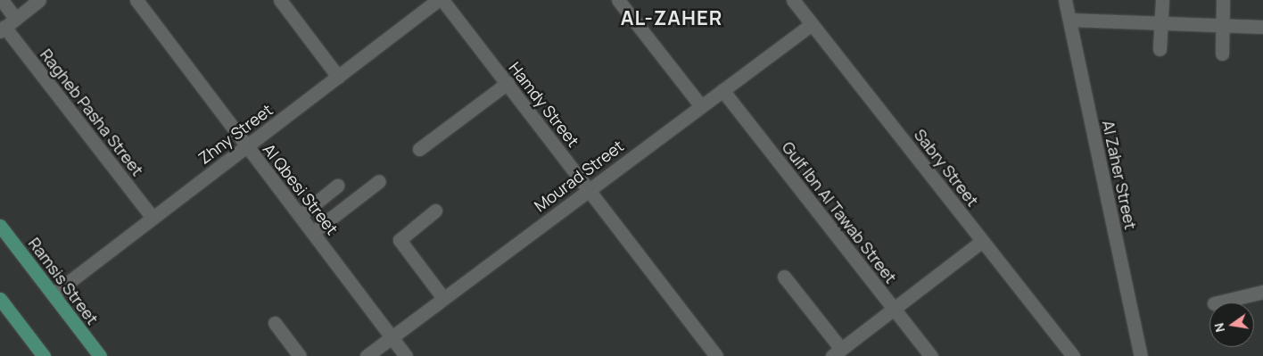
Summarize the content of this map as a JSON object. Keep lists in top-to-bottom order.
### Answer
{
  "streets": {
    "main road": ["Ramsis Street"],
    "street": [
      "Hamdy Street",
      "Ragheb Pasha Street",
      "Zhny Street",
      "Sabry Street",
      "Al Zaher Street",
      "Mourad Street",
      "Al Qbesi Street",
      "Gulf Ibn Al Tawab Street"
    ]
  },
  "crossings": [
    ["Hamdy Street", "Mourad Street"],
    ["Ragheb Pasha Street", "Zhny Street"],
    ["Zhny Street", "Al Qbesi Street"],
    ["Zhny Street", "Ramsis Street"],
    ["Sabry Street", "Mourad Street"],
    ["Mourad Street", "Al Qbesi Street"],
    ["Mourad Street", "Gulf Ibn Al Tawab Street"]
  ],
  "districts": ["AL-ZAHER"],
  "north": "left"
}
